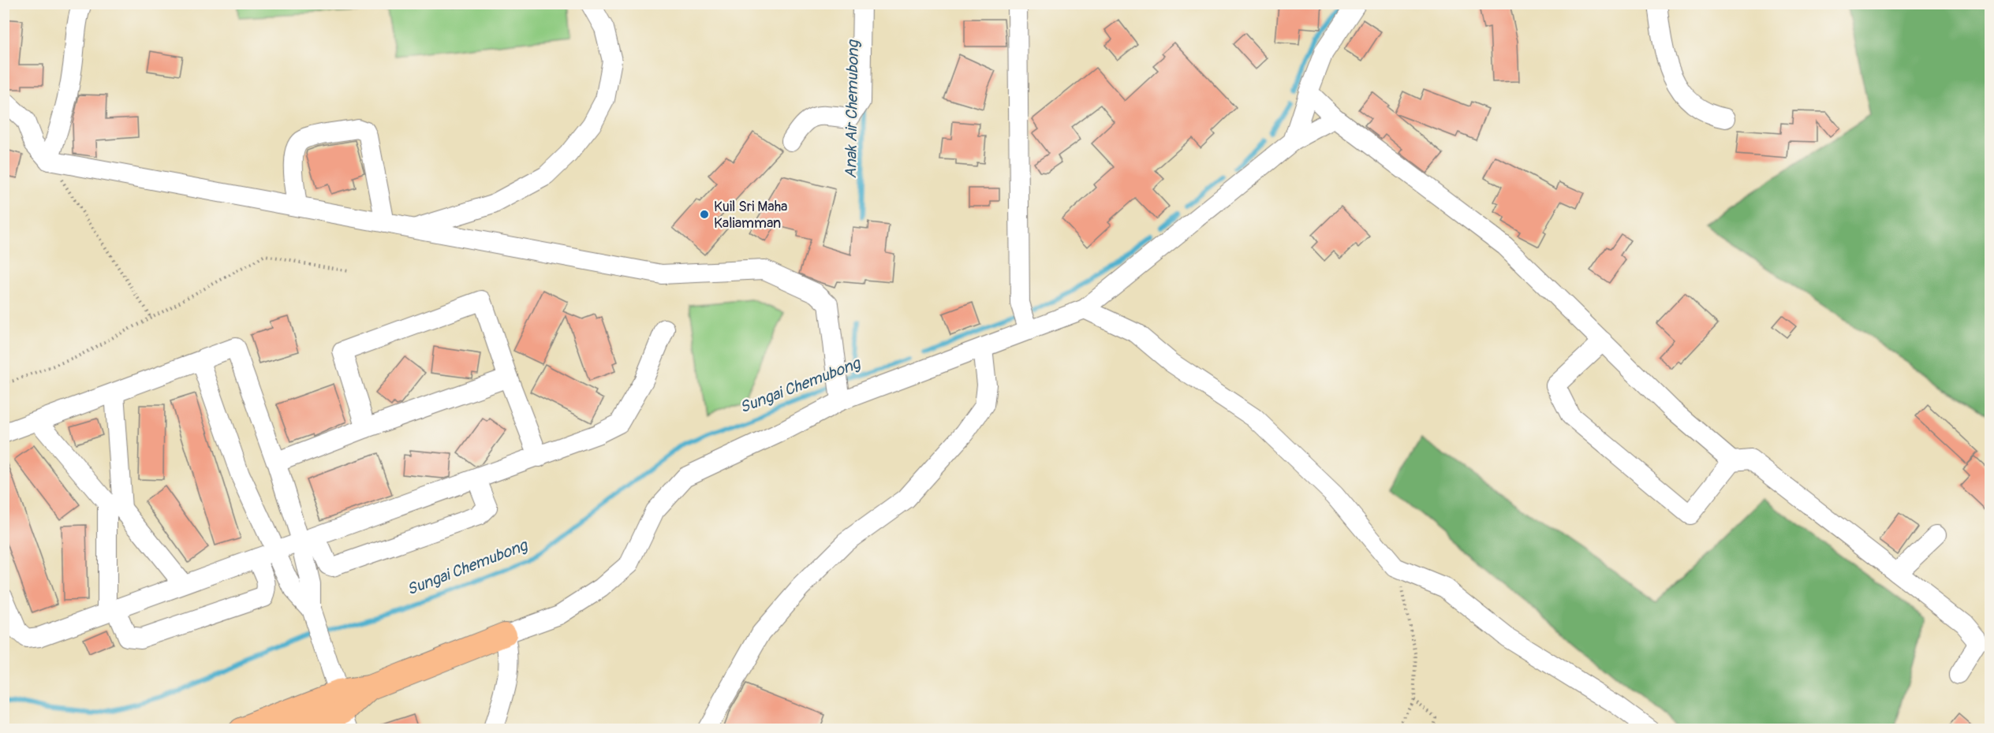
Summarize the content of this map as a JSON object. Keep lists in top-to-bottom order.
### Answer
{
  "water": ["Anak Air Chemubong", "Sungai Chemubong"],
  "places": ["Kuil Sri Maha Kaliamman"]
}
